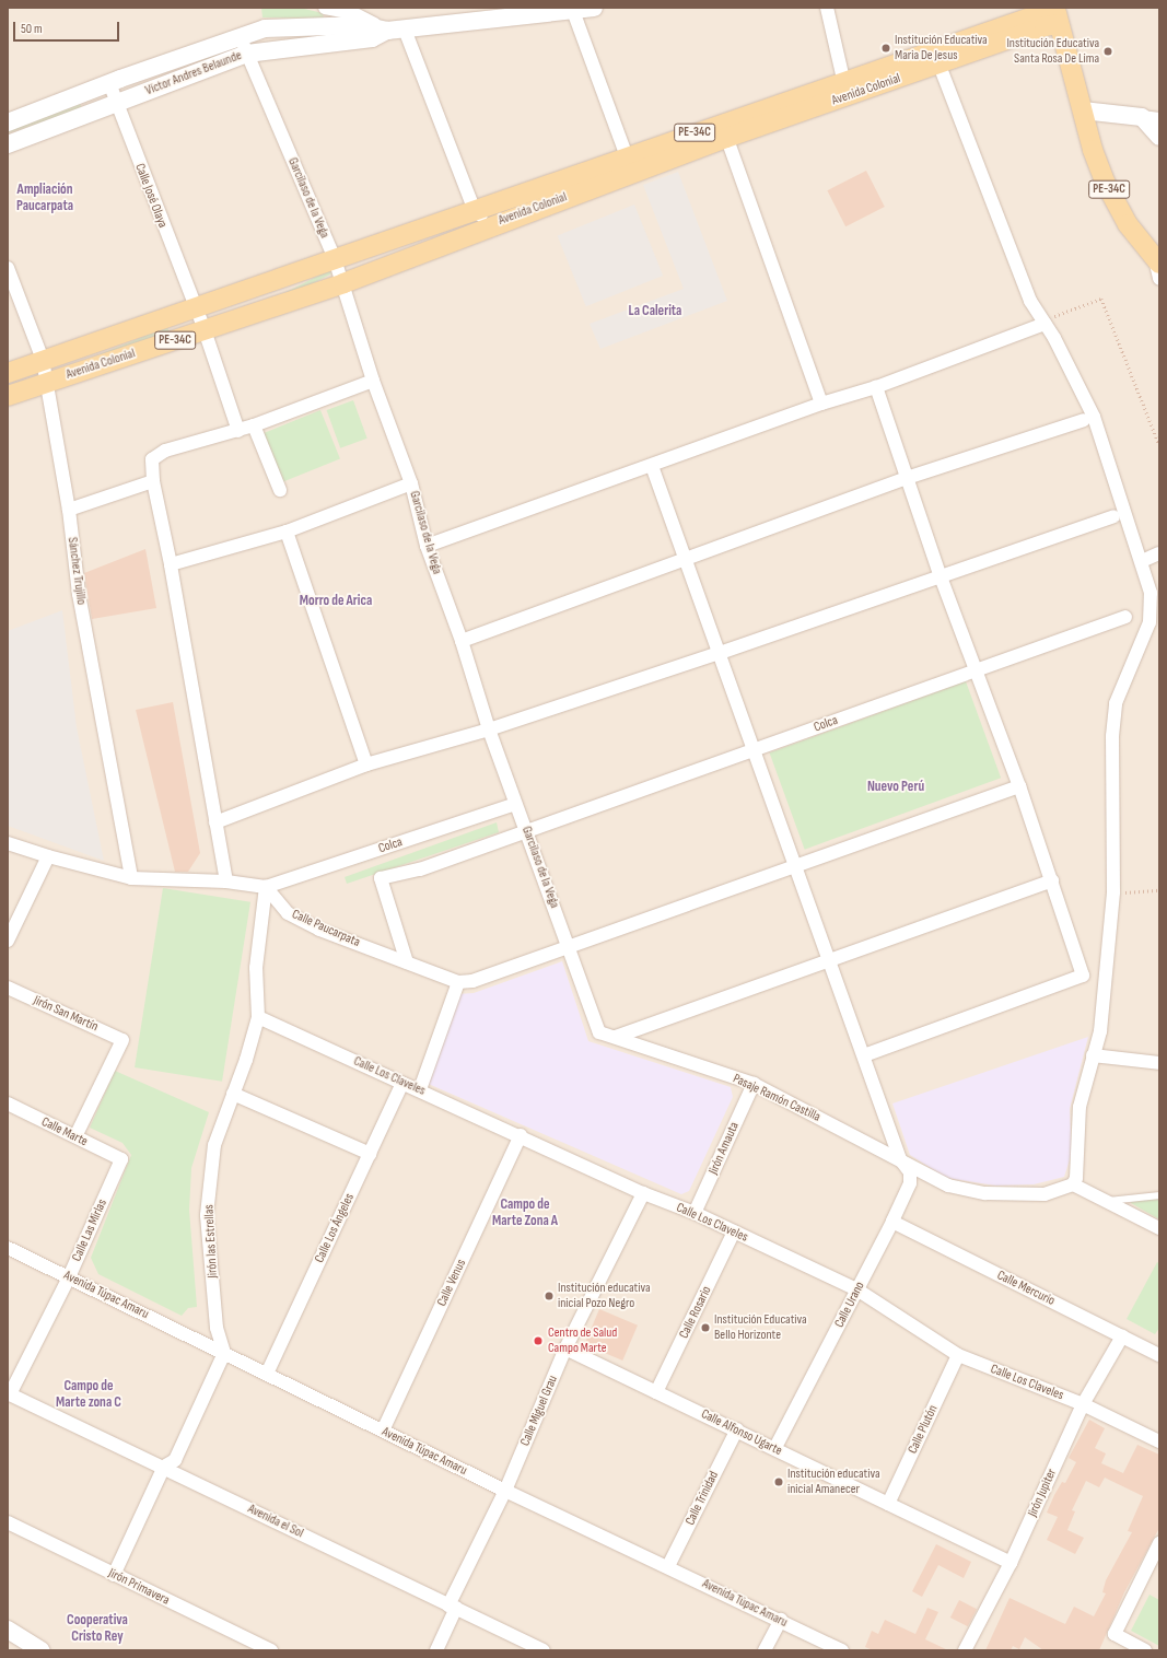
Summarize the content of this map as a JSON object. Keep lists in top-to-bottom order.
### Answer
{
  "streets": {
    "main road": ["Avenida Colonial", "PE-34C"],
    "street": [
      "Víctor Andres Belaunde",
      "Calle José Olaya",
      "Garcilaso de la Vega",
      "Sánchez Trujillo",
      "Colca",
      "Calle Paucarpata",
      "Jirón San Martín",
      "Calle Los Claveles",
      "Pasaje Ramón Castilla",
      "Calle Marte",
      "Jirón Amauta",
      "Calle Los Ángeles",
      "Calle Las Mirlas",
      "Jirón las Estrellas",
      "Calle Venus",
      "Calle Mercurio",
      "Avenida Túpac Amaru",
      "Calle Urano",
      "Calle Rosario",
      "Calle Miguel Grau",
      "Calle Plutón",
      "Calle Alfonso Ugarte",
      "Jirón Jupiter",
      "Calle Trinidad",
      "Avenida el Sol",
      "Jirón Primavera"
    ]
  },
  "crossings": [
    ["Víctor Andres Belaunde", "Calle José Olaya"],
    ["Víctor Andres Belaunde", "Garcilaso de la Vega"],
    ["Avenida Colonial", "PE-34C"],
    ["Avenida Colonial", "Calle José Olaya"],
    ["Avenida Colonial", "Garcilaso de la Vega"],
    ["Avenida Colonial", "Sánchez Trujillo"],
    ["Garcilaso de la Vega", "Colca"],
    ["Garcilaso de la Vega", "Pasaje Ramón Castilla"],
    ["Colca", "Calle Paucarpata"],
    ["Colca", "Jirón las Estrellas"],
    ["Colca", "Calle Urano"],
    ["Calle Paucarpata", "Jirón las Estrellas"],
    ["Jirón San Martín", "Calle Marte"],
    ["Calle Los Claveles", "Jirón Amauta"],
    ["Calle Los Claveles", "Calle Los Ángeles"],
    ["Calle Los Claveles", "Jirón las Estrellas"],
    ["Calle Los Claveles", "Calle Venus"],
    ["Calle Los Claveles", "Calle Urano"],
    ["Calle Los Claveles", "Calle Rosario"],
    ["Calle Los Claveles", "Calle Miguel Grau"],
    ["Calle Los Claveles", "Calle Plutón"],
    ["Calle Los Claveles", "Jirón Jupiter"],
    ["Pasaje Ramón Castilla", "Jirón Amauta"],
    ["Pasaje Ramón Castilla", "Calle Urano"],
    ["Calle Marte", "Calle Las Mirlas"],
    ["Calle Los Ángeles", "Avenida Túpac Amaru"],
    ["Calle Las Mirlas", "Avenida Túpac Amaru"],
    ["Calle Las Mirlas", "Avenida el Sol"],
    ["Jirón las Estrellas", "Avenida Túpac Amaru"],
    ["Calle Venus", "Avenida Túpac Amaru"],
    ["Calle Mercurio", "Calle Urano"],
    ["Calle Mercurio", "Jirón Jupiter"],
    ["Avenida Túpac Amaru", "Calle Miguel Grau"],
    ["Avenida Túpac Amaru", "Calle Trinidad"],
    ["Calle Urano", "Calle Alfonso Ugarte"],
    ["Calle Rosario", "Calle Alfonso Ugarte"],
    ["Calle Miguel Grau", "Calle Alfonso Ugarte"],
    ["Calle Miguel Grau", "Avenida el Sol"],
    ["Calle Plutón", "Calle Alfonso Ugarte"],
    ["Calle Alfonso Ugarte", "Jirón Jupiter"],
    ["Calle Alfonso Ugarte", "Calle Trinidad"]
  ],
  "districts": [
    "Ampliación Paucarpata",
    "La Calerita",
    "Morro de Arica",
    "Nuevo Perú",
    "Campo de Marte Zona A",
    "Campo de Marte zona C",
    "Cooperativa Cristo Rey"
  ],
  "places": [
    "Institución Educativa Maria De Jesus",
    "Institución Educativa Santa Rosa De Lima",
    "Institución educativa inicial Pozo Negro",
    "Institución Educativa Bello Horizonte",
    "Centro de Salud Campo Marte",
    "Institución educativa inicial Amanecer"
  ],
  "scale_bar": "50 m"
}
